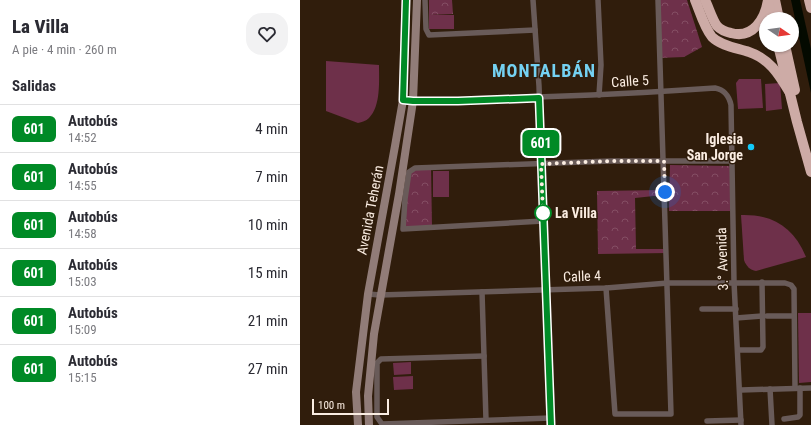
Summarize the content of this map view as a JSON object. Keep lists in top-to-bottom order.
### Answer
{
  "streets": {
    "main road": ["Avenida Teherán"],
    "street": ["Calle 5", "3.° Avenida", "Calle 4"]
  },
  "crossings": [
    ["Calle 5", "Avenida Teherán"],
    ["Calle 5", "3.° Avenida"],
    ["Avenida Teherán", "Calle 4"],
    ["3.° Avenida", "Calle 4"]
  ],
  "districts": ["MONTALBÁN"],
  "places": ["Iglesia San Jorge", "La Villa"],
  "lines": ["bus line 601"],
  "scale_bar": "100 m",
  "north": "right",
  "page": {
    "heading": [
      ["La Villa", "A pie · 4 min · 260 m"],
      "Salidas"
    ],
    "on_map": "601",
    "list": [
      {
        "mark": "601",
        "name": "Autobús",
        "note": "14:52",
        "value": "4 min"
      },
      {
        "mark": "601",
        "name": "Autobús",
        "note": "14:55",
        "value": "7 min"
      },
      {
        "mark": "601",
        "name": "Autobús",
        "note": "14:58",
        "value": "10 min"
      },
      {
        "mark": "601",
        "name": "Autobús",
        "note": "15:03",
        "value": "15 min"
      },
      {
        "mark": "601",
        "name": "Autobús",
        "note": "15:09",
        "value": "21 min"
      },
      {
        "mark": "601",
        "name": "Autobús",
        "note": "15:15",
        "value": "27 min"
      }
    ],
    "scale": "100 m"
  }
}
